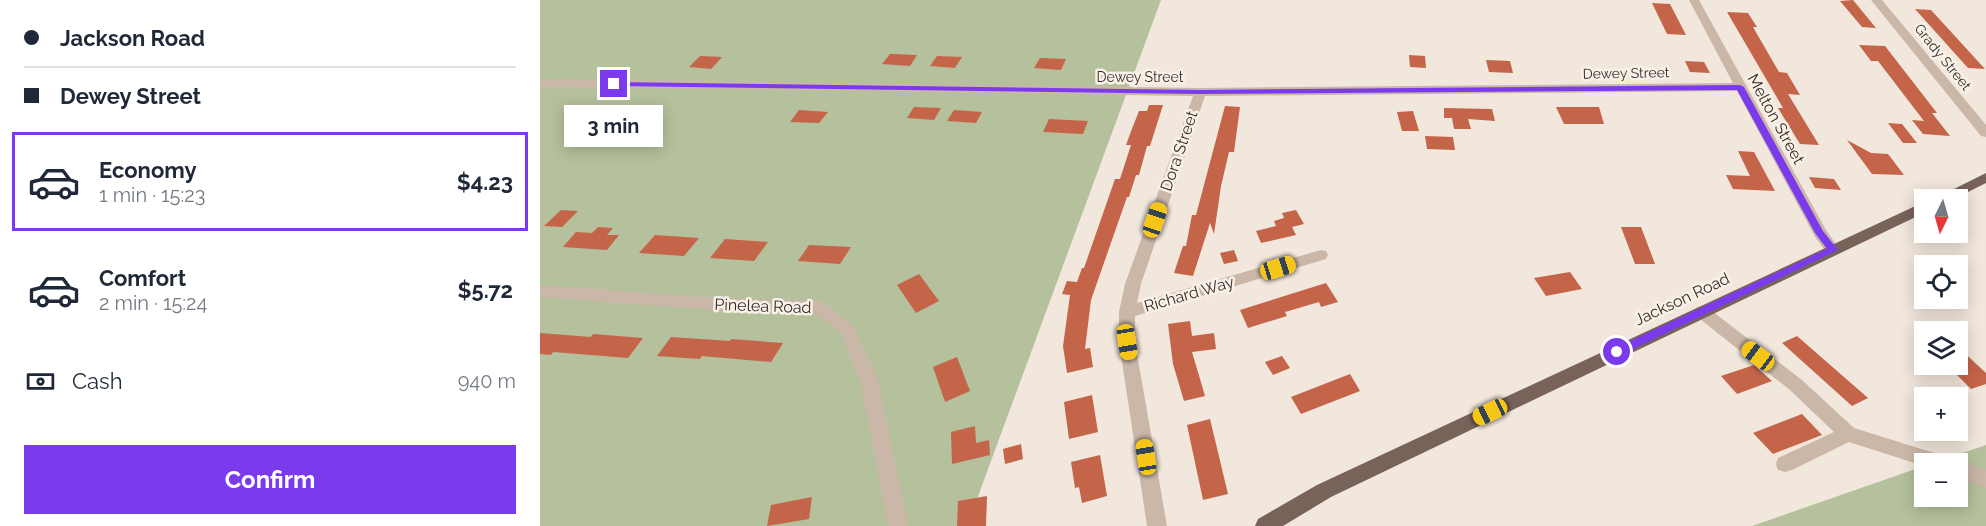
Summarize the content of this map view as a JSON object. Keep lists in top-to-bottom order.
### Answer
{
  "streets": {
    "main road": ["Jackson Road"],
    "street": [
      "Grady Street",
      "Dewey Street",
      "Melton Street",
      "Dora Street",
      "Richard Way",
      "Pinelea Road"
    ]
  },
  "crossings": [
    ["Dewey Street", "Melton Street"],
    ["Dewey Street", "Dora Street"],
    ["Melton Street", "Jackson Road"],
    ["Dora Street", "Richard Way"]
  ],
  "north": "bottom",
  "page": {
    "banner": ["Jackson Road", "Dewey Street"],
    "bubble": "3 min",
    "list": [
      {
        "name": "Economy",
        "note": "1 min · 15:23",
        "value": "$4.23"
      },
      {
        "name": "Comfort",
        "note": "2 min · 15:24",
        "value": "$5.72"
      }
    ],
    "map_buttons": ["+", "−"],
    "pay": ["Cash", "940 m"],
    "buttons": "Confirm"
  }
}
